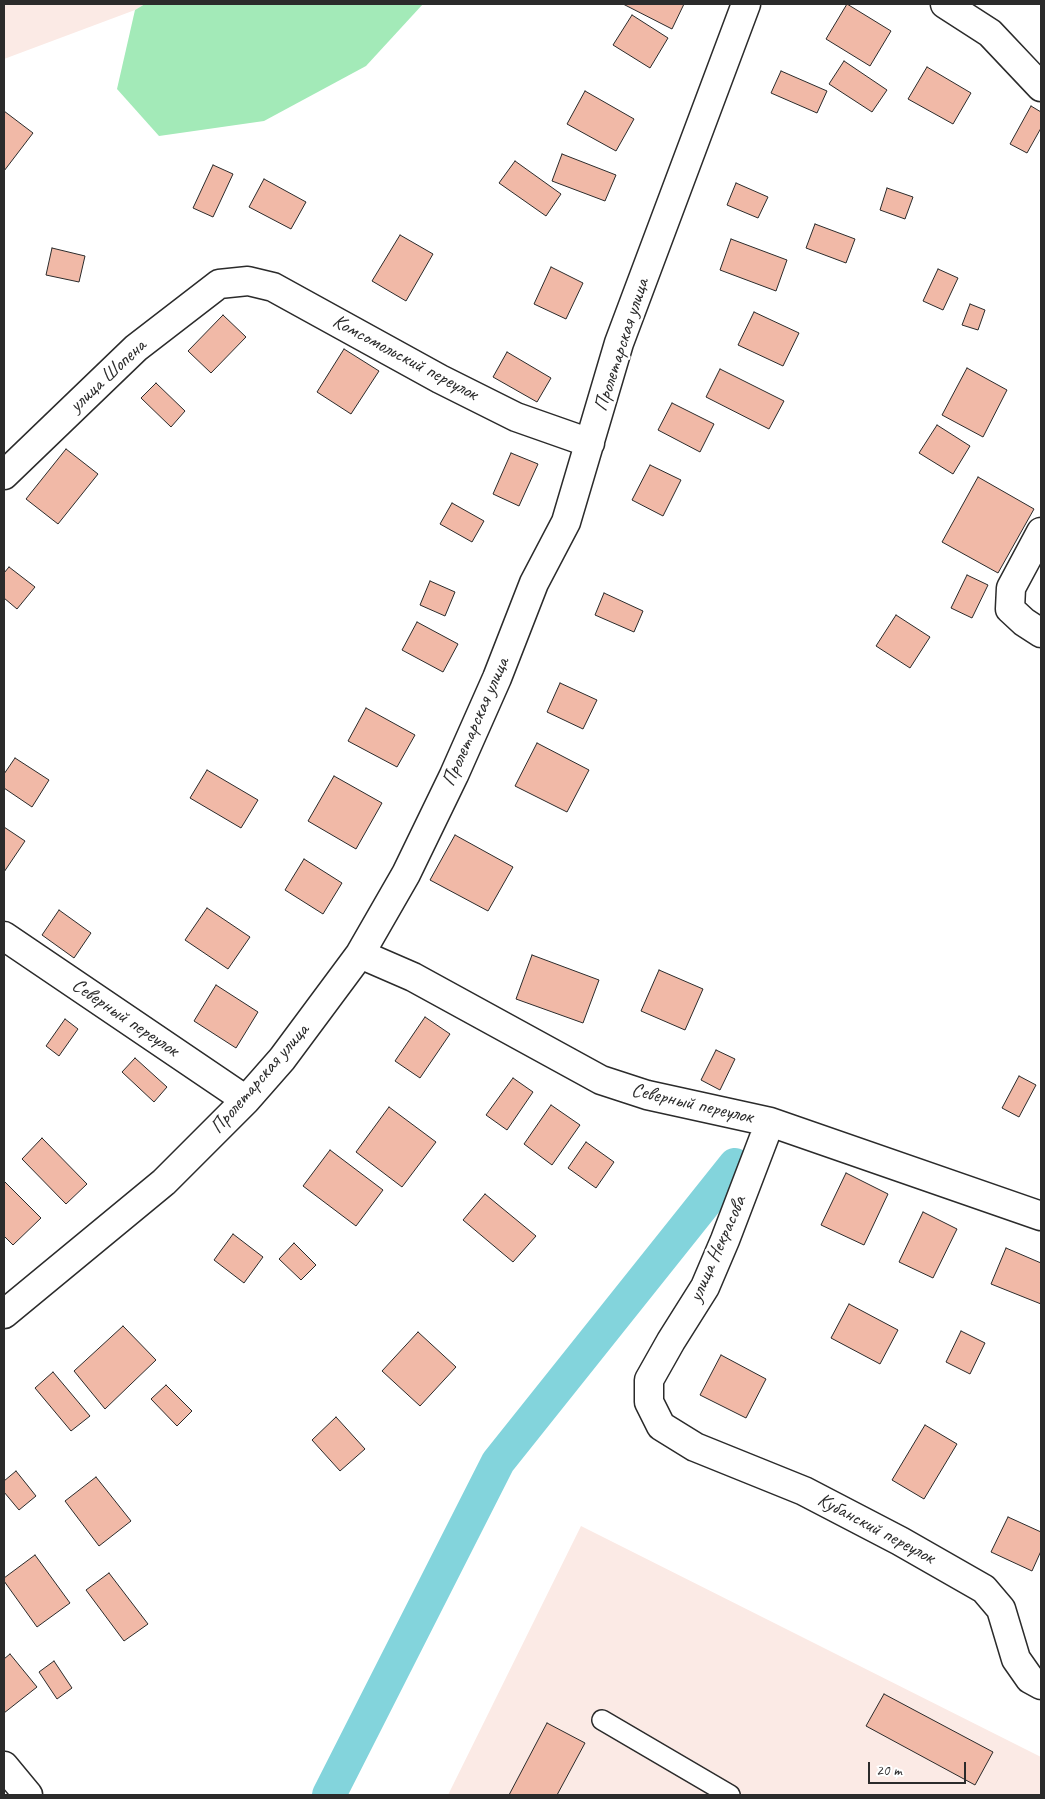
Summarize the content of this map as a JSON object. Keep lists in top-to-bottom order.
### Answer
{
  "streets": {
    "street": [
      "Пролетарская улица",
      "Комсомольский переулок",
      "улица Шопена",
      "Северный переулок",
      "улица Некрасова",
      "Кубанский переулок"
    ]
  },
  "crossings": [
    ["Пролетарская улица", "Комсомольский переулок"],
    ["Пролетарская улица", "Северный переулок"],
    ["Комсомольский переулок", "улица Шопена"],
    ["Северный переулок", "улица Некрасова"],
    ["улица Некрасова", "Кубанский переулок"]
  ],
  "scale_bar": "20 m"
}
